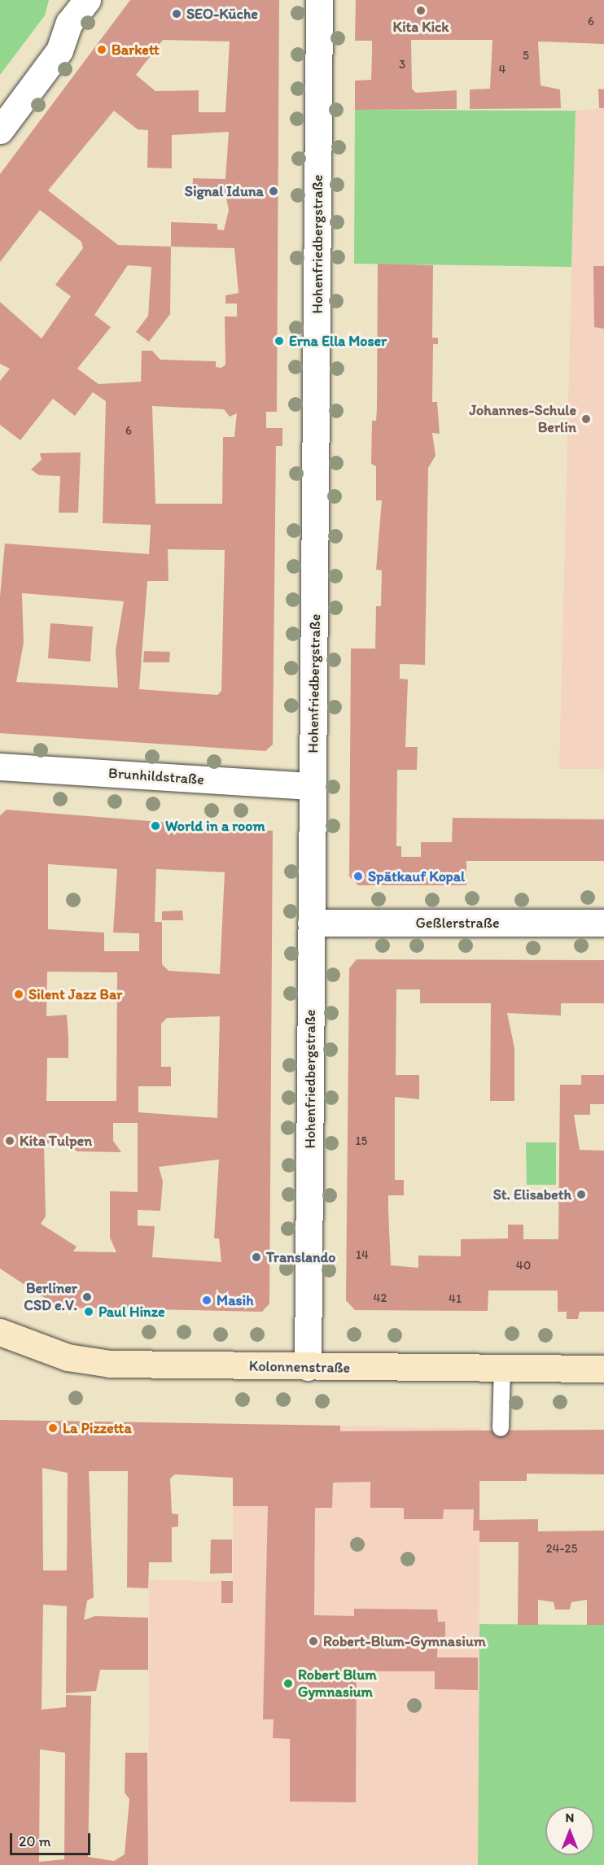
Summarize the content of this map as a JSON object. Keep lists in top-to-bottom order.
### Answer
{
  "streets": {
    "main road": ["Kolonnenstraße"],
    "street": ["Hohenfriedbergstraße", "Brunhildstraße", "Geßlerstraße"]
  },
  "crossings": [
    ["Hohenfriedbergstraße", "Brunhildstraße"],
    ["Hohenfriedbergstraße", "Geßlerstraße"],
    ["Hohenfriedbergstraße", "Kolonnenstraße"]
  ],
  "places": [
    "Kita Kick",
    "SEO-Küche",
    "Barkett",
    "Signal Iduna",
    "Erna Ella Moser",
    "Johannes-Schule Berlin",
    "World in a room",
    "Spätkauf Kopal",
    "Silent Jazz Bar",
    "Kita Tulpen",
    "St. Elisabeth",
    "Translando",
    "Berliner CSD e.V.",
    "Masih",
    "Paul Hinze",
    "La Pizzetta",
    "Robert-Blum-Gymnasium",
    "Robert Blum Gymnasium"
  ],
  "house_numbers": [
    "6",
    "5",
    "3",
    "4",
    "6",
    "15",
    "14",
    "40",
    "42",
    "41",
    "24-25"
  ],
  "scale_bar": "20 m",
  "north": "top"
}
